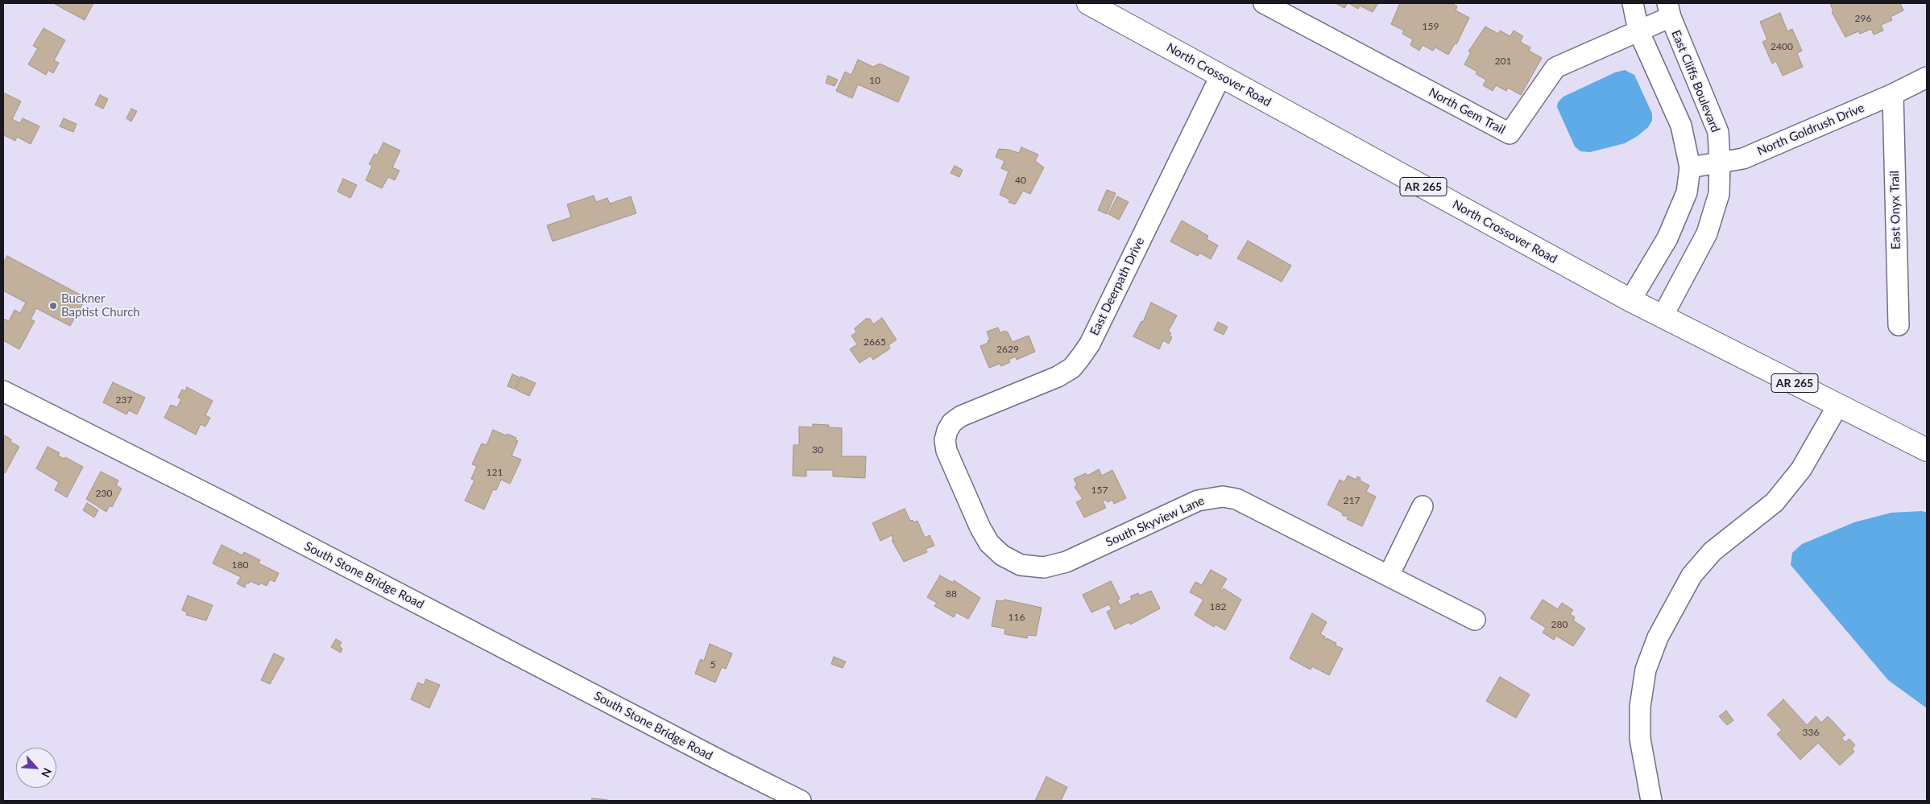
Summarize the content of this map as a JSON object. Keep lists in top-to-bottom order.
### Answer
{
  "streets": {
    "main road": ["North Crossover Road", "AR 265"],
    "street": [
      "East Cliffs Boulevard",
      "North Gem Trail",
      "North Goldrush Drive",
      "East Onyx Trail",
      "East Deerpath Drive",
      "South Skyview Lane",
      "South Stone Bridge Road"
    ]
  },
  "crossings": [
    ["North Crossover Road", "East Cliffs Boulevard"],
    ["North Crossover Road", "East Deerpath Drive"],
    ["East Cliffs Boulevard", "North Gem Trail"],
    ["East Cliffs Boulevard", "North Goldrush Drive"],
    ["North Goldrush Drive", "East Onyx Trail"],
    ["East Deerpath Drive", "South Skyview Lane"]
  ],
  "places": ["Buckner Baptist Church"],
  "house_numbers": [
    "296",
    "159",
    "2400",
    "201",
    "10",
    "40",
    "2665",
    "2629",
    "237",
    "30",
    "121",
    "157",
    "230",
    "217",
    "180",
    "88",
    "182",
    "116",
    "280",
    "5",
    "336"
  ],
  "north": "bottom right"
}
